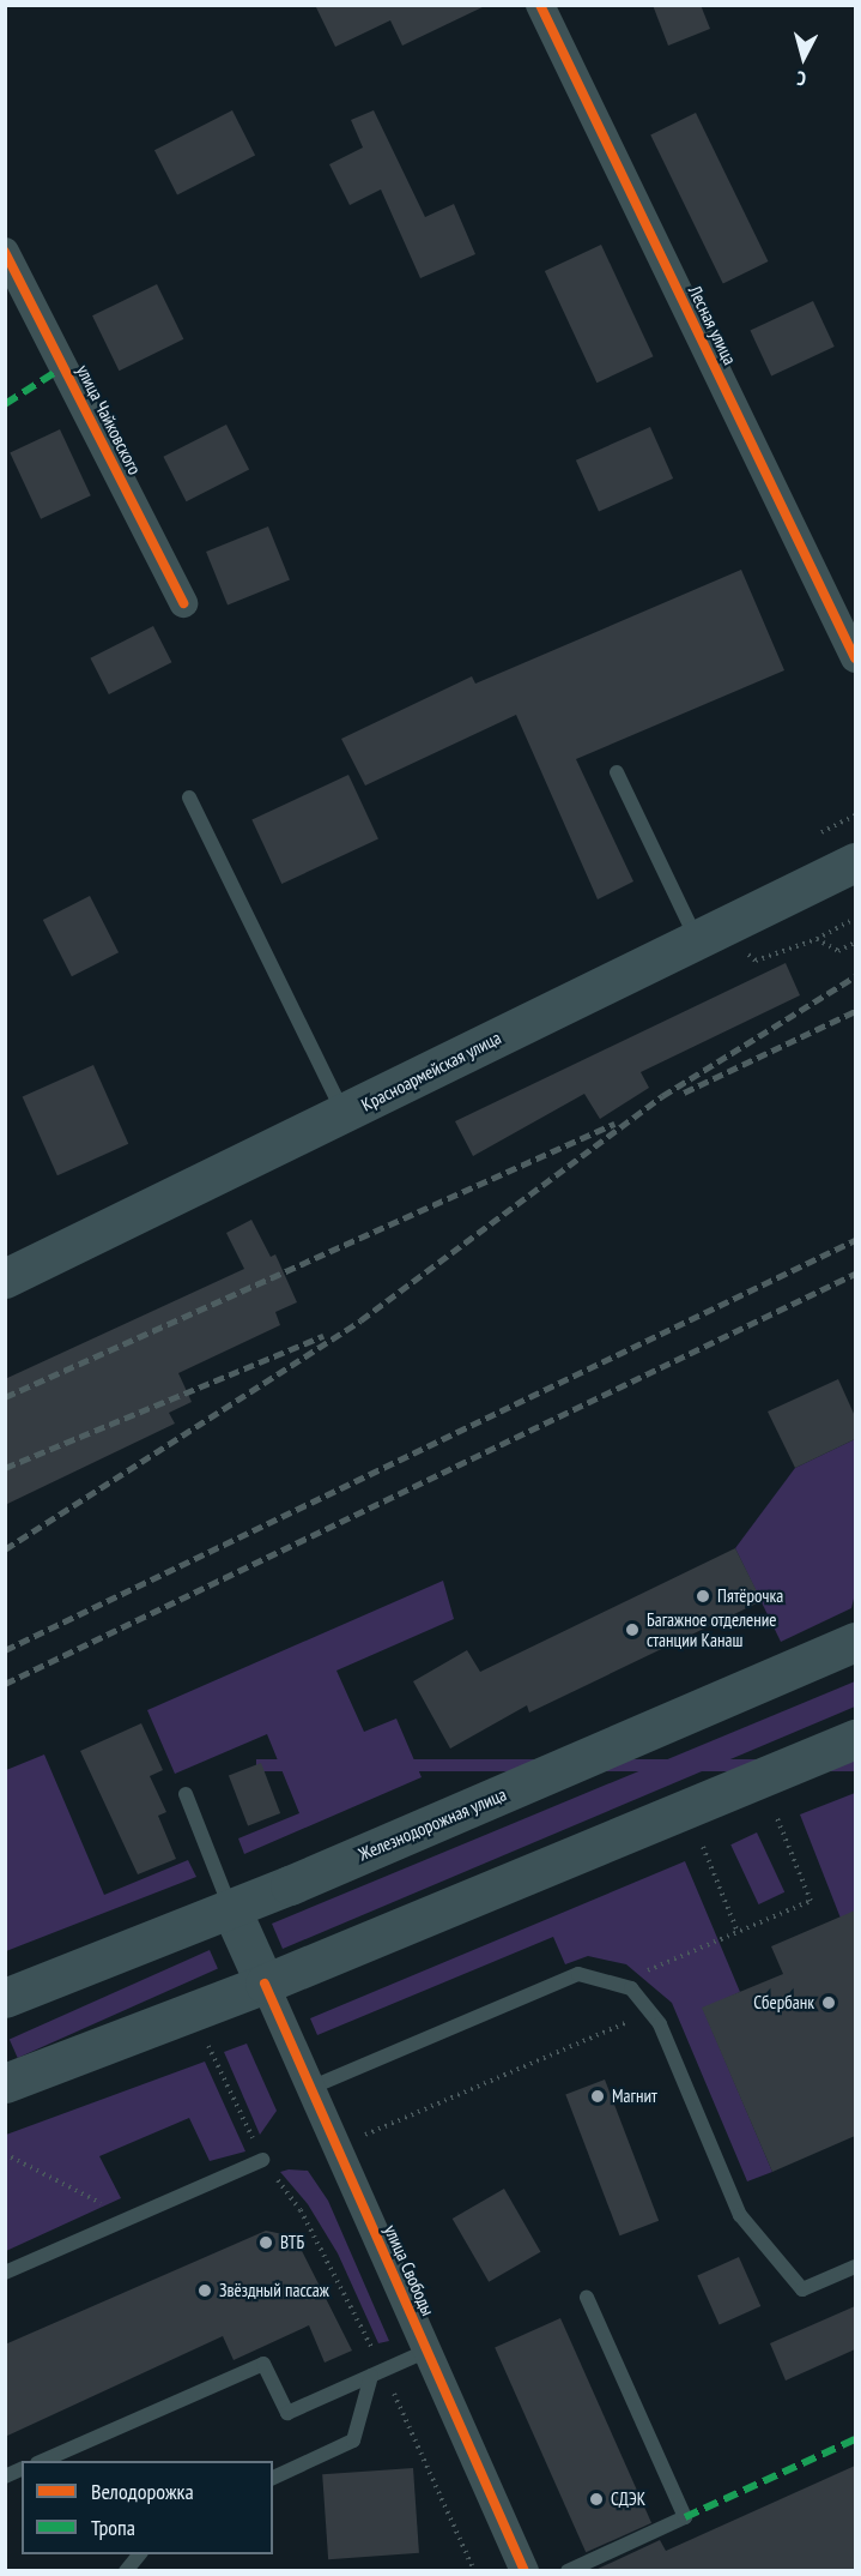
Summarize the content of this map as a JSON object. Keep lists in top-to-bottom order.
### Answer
{
  "streets": {
    "main road": ["Красноармейская улица", "Железнодорожная улица", "улица Свободы"],
    "street": ["Лесная улица", "улица Чайковского"]
  },
  "crossings": [
    ["Железнодорожная улица", "улица Свободы"]
  ],
  "places": [
    "Пятёрочка",
    "Багажное отделение станции Канаш",
    "Сбербанк",
    "Магнит",
    "ВТБ",
    "Звёздный пассаж",
    "СДЭК"
  ],
  "legend": ["Велодорожка", "Тропа"],
  "north": "bottom"
}
